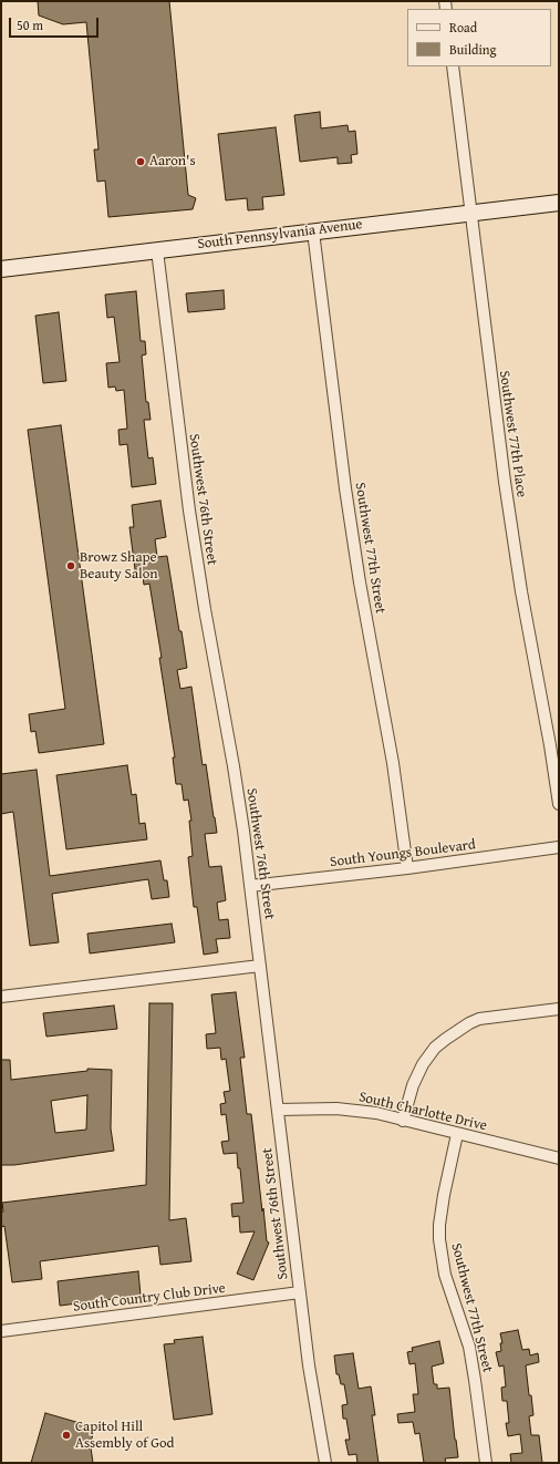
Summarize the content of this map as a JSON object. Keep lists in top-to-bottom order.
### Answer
{
  "streets": {
    "main road": ["South Pennsylvania Avenue"],
    "street": [
      "Southwest 77th Place",
      "Southwest 76th Street",
      "Southwest 77th Street",
      "South Youngs Boulevard",
      "South Charlotte Drive",
      "South Country Club Drive"
    ]
  },
  "crossings": [
    ["South Pennsylvania Avenue", "Southwest 77th Place"],
    ["South Pennsylvania Avenue", "Southwest 76th Street"],
    ["South Pennsylvania Avenue", "Southwest 77th Street"],
    ["Southwest 76th Street", "South Youngs Boulevard"],
    ["Southwest 76th Street", "South Charlotte Drive"],
    ["Southwest 76th Street", "South Country Club Drive"],
    ["Southwest 77th Street", "South Youngs Boulevard"],
    ["Southwest 77th Street", "South Charlotte Drive"]
  ],
  "places": ["Aaron's", "Browz Shape Beauty Salon", "Capitol Hill Assembly of God"],
  "legend": ["Road", "Building"],
  "scale_bar": "50 m"
}
